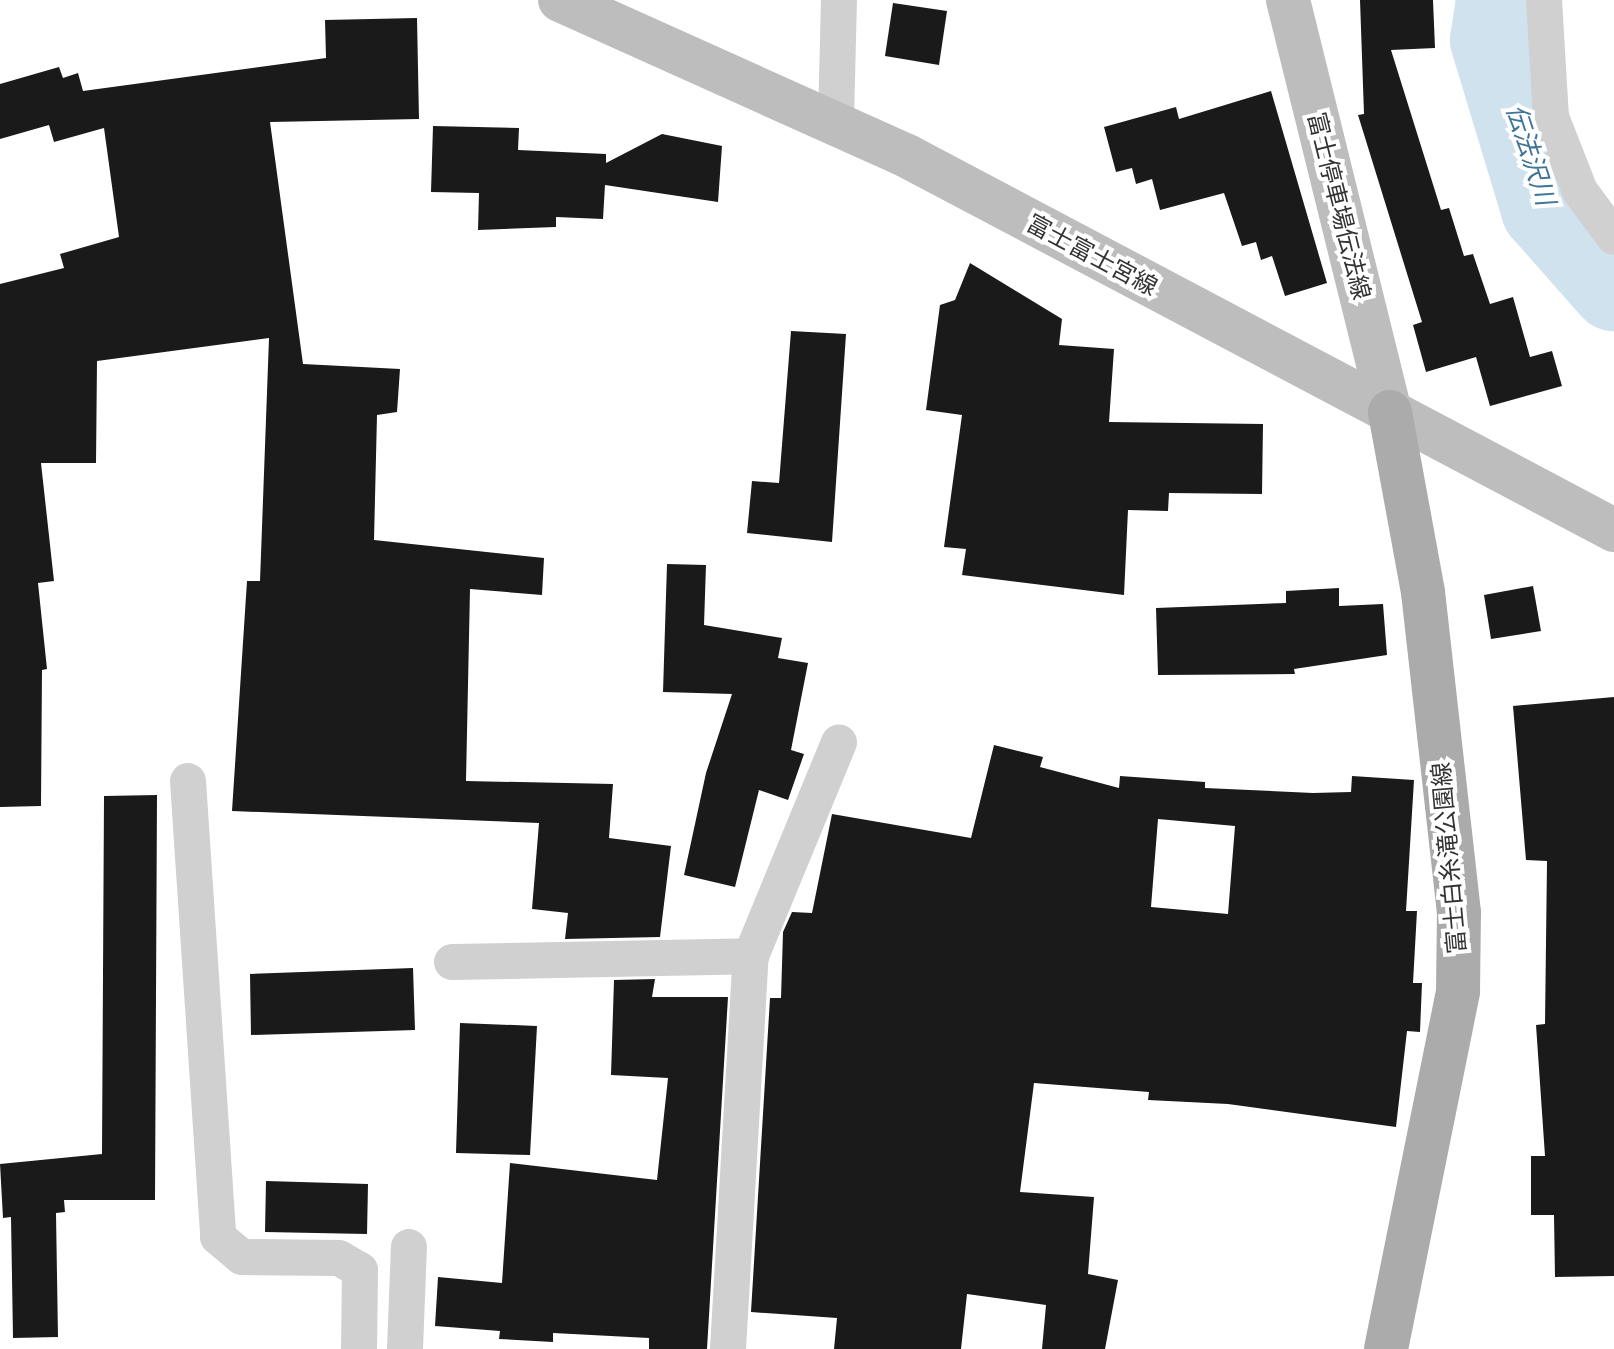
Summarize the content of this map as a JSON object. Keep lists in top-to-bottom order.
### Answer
{
  "streets": {
    "main road": ["富士停車場伝法線", "富士富士宮線", "富士白糸滝公園線"]
  },
  "crossings": [
    ["富士停車場伝法線", "富士富士宮線"],
    ["富士停車場伝法線", "富士白糸滝公園線"],
    ["富士富士宮線", "富士白糸滝公園線"]
  ],
  "water": ["伝法沢川"]
}
